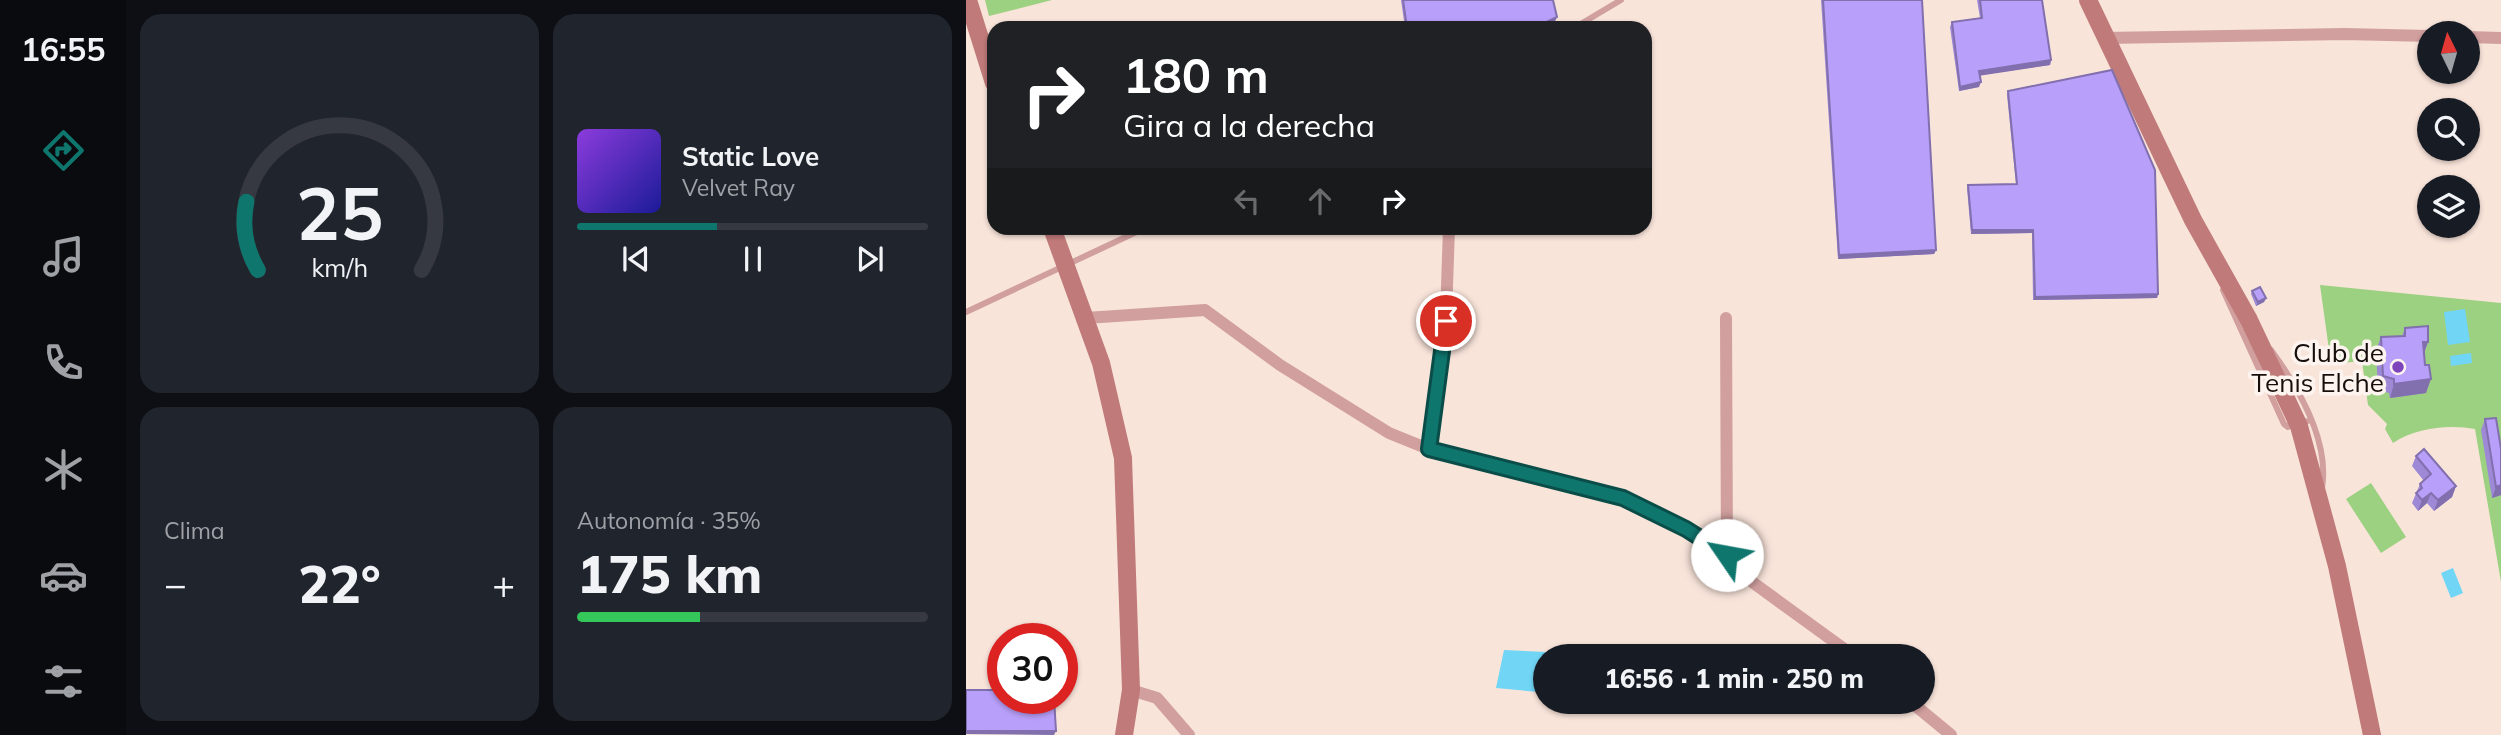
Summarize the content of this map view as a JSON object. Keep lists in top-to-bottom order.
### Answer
{
  "places": ["Club de Tenis Elche"],
  "north": "top",
  "page": {
    "tabs": "16:55",
    "turn": ["180 m", "Gira a la derecha"],
    "song": ["Static Love", "Velvet Ray"],
    "tile": [
      "Clima",
      ["Autonomía · 35%", "175 km"]
    ],
    "heat": ["−", "22°", "+"],
    "limit": "30",
    "trip": "16:56 · 1 min · 250 m",
    "gauge": ["25", "km/h"]
  }
}
